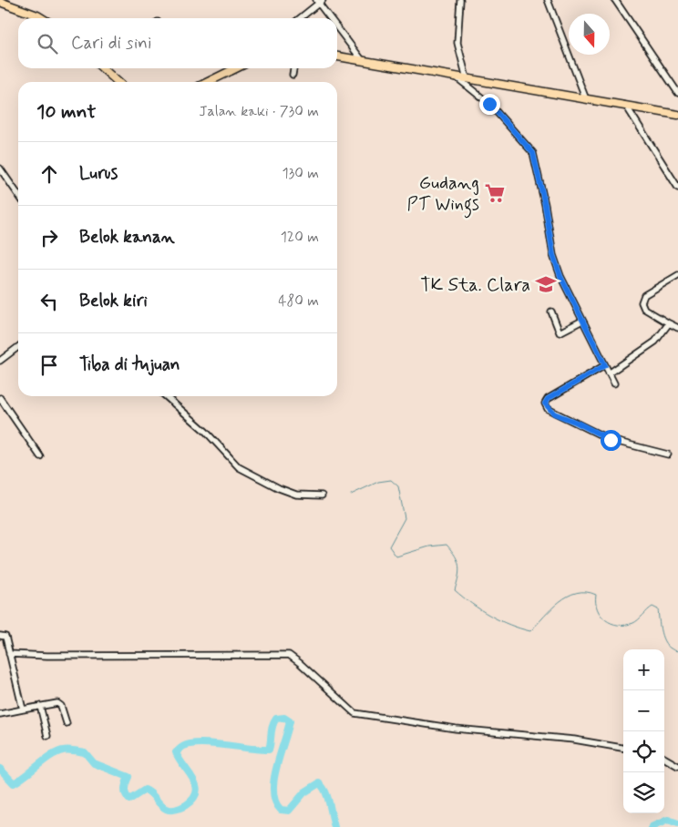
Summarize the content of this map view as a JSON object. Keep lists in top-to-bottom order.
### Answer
{
  "places": {
    "supermarket": ["Gudang PT Wings"],
    "school or university": ["TK Sta. Clara"]
  },
  "north": "bottom",
  "page": {
    "search": "Cari di sini",
    "heading": ["10 mnt", "Jalan kaki · 730 m"],
    "list": [
      ["Lurus", "130 m"],
      ["Belok kanan", "120 m"],
      ["Belok kiri", "480 m"],
      "Tiba di tujuan"
    ],
    "map_buttons": ["+", "−"]
  }
}
